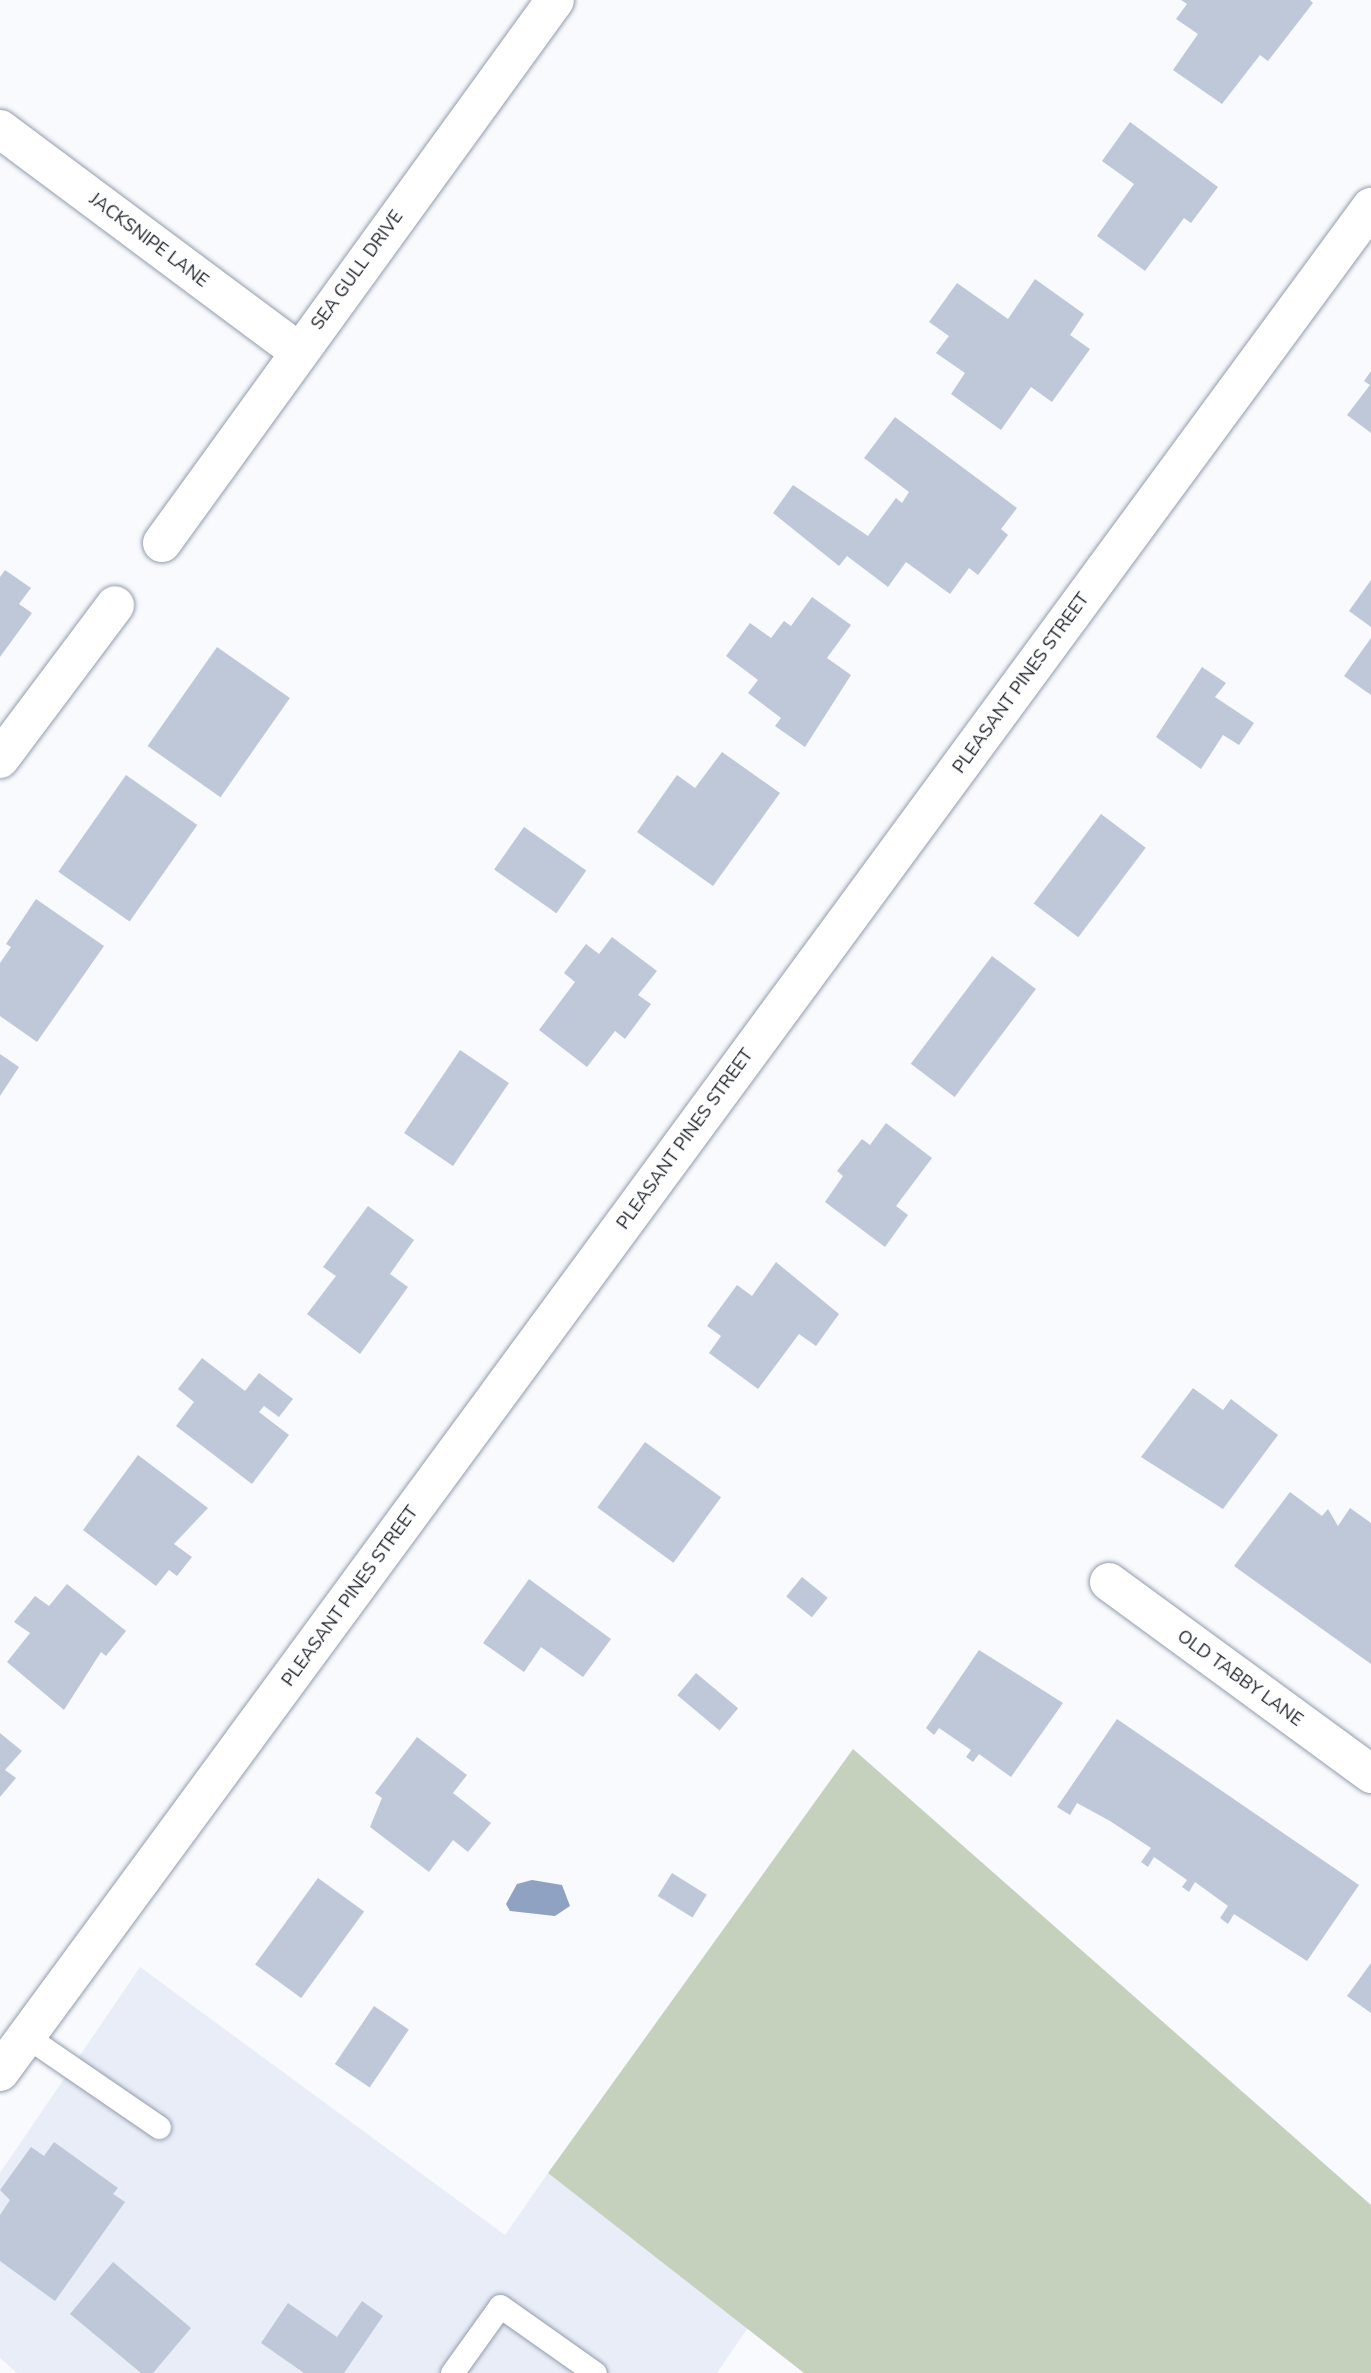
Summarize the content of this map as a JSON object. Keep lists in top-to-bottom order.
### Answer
{
  "streets": {
    "street": [
      "JACKSNIPE LANE",
      "SEA GULL DRIVE",
      "PLEASANT PINES STREET",
      "OLD TABBY LANE"
    ]
  },
  "crossings": [
    ["JACKSNIPE LANE", "SEA GULL DRIVE"]
  ]
}
